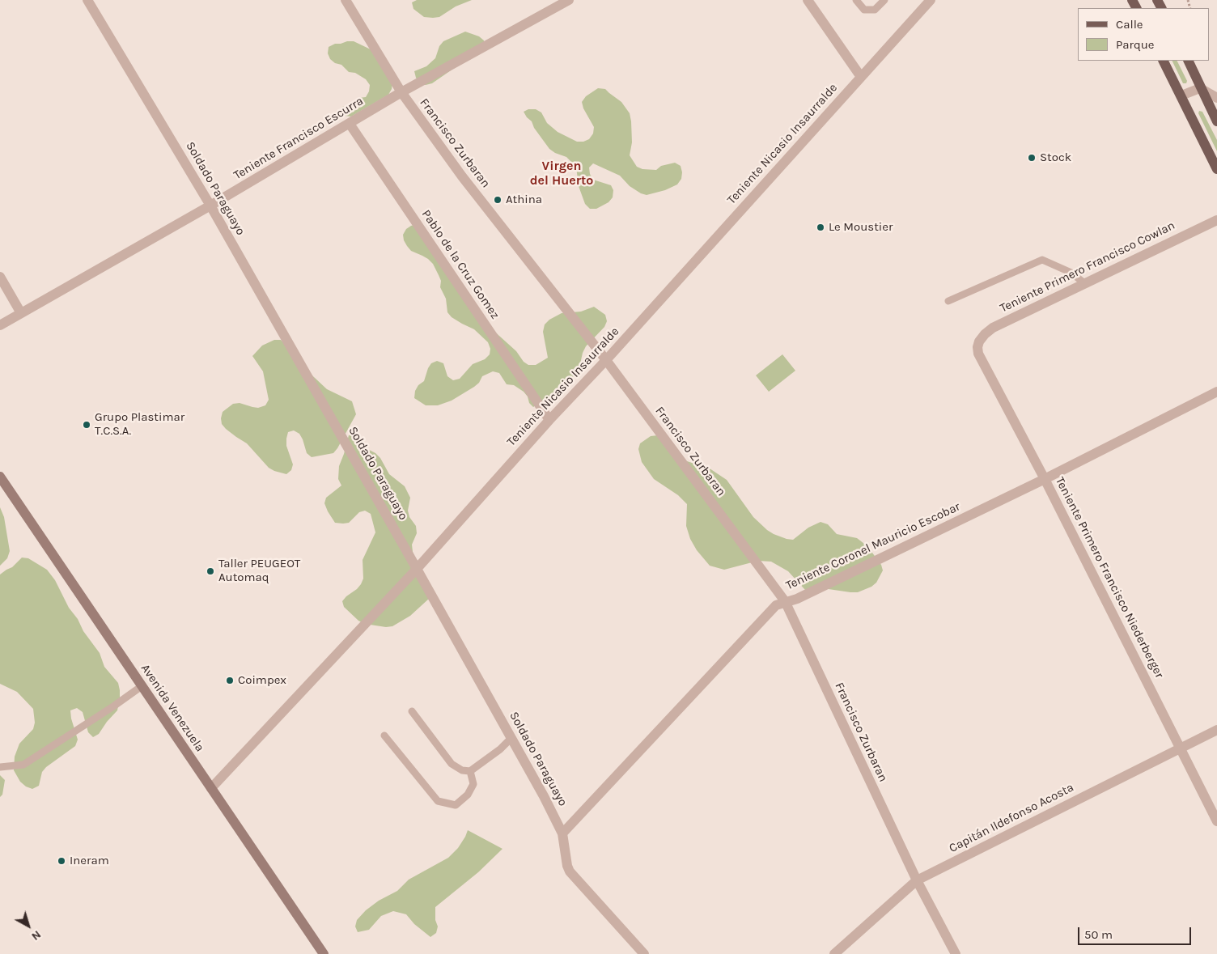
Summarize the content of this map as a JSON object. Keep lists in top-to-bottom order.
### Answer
{
  "streets": {
    "main road": ["Avenida Venezuela"],
    "street": [
      "Teniente Francisco Escurra",
      "Francisco Zurbaran",
      "Teniente Nicasio Insaurralde",
      "Soldado Paraguayo",
      "Pablo de la Cruz Gomez",
      "Teniente Primero Francisco Cowlan",
      "Teniente Coronel Mauricio Escobar",
      "Teniente Primero Francisco Niederberger",
      "Capitán Ildefonso Acosta"
    ]
  },
  "crossings": [
    ["Teniente Francisco Escurra", "Francisco Zurbaran"],
    ["Teniente Francisco Escurra", "Soldado Paraguayo"],
    ["Teniente Francisco Escurra", "Pablo de la Cruz Gomez"],
    ["Francisco Zurbaran", "Teniente Nicasio Insaurralde"],
    ["Francisco Zurbaran", "Teniente Coronel Mauricio Escobar"],
    ["Francisco Zurbaran", "Capitán Ildefonso Acosta"],
    ["Teniente Nicasio Insaurralde", "Soldado Paraguayo"],
    ["Teniente Nicasio Insaurralde", "Pablo de la Cruz Gomez"],
    ["Teniente Nicasio Insaurralde", "Avenida Venezuela"],
    ["Soldado Paraguayo", "Teniente Coronel Mauricio Escobar"],
    ["Teniente Primero Francisco Cowlan", "Teniente Primero Francisco Niederberger"],
    ["Teniente Coronel Mauricio Escobar", "Teniente Primero Francisco Niederberger"],
    ["Teniente Primero Francisco Niederberger", "Capitán Ildefonso Acosta"]
  ],
  "districts": ["Virgen del Huerto"],
  "places": [
    "Stock",
    "Athina",
    "Le Moustier",
    "Grupo Plastimar T.C.S.A.",
    "Taller PEUGEOT Automaq",
    "Coimpex",
    "Ineram"
  ],
  "legend": ["Calle", "Parque"],
  "scale_bar": "50 m",
  "north": "bottom right"
}
